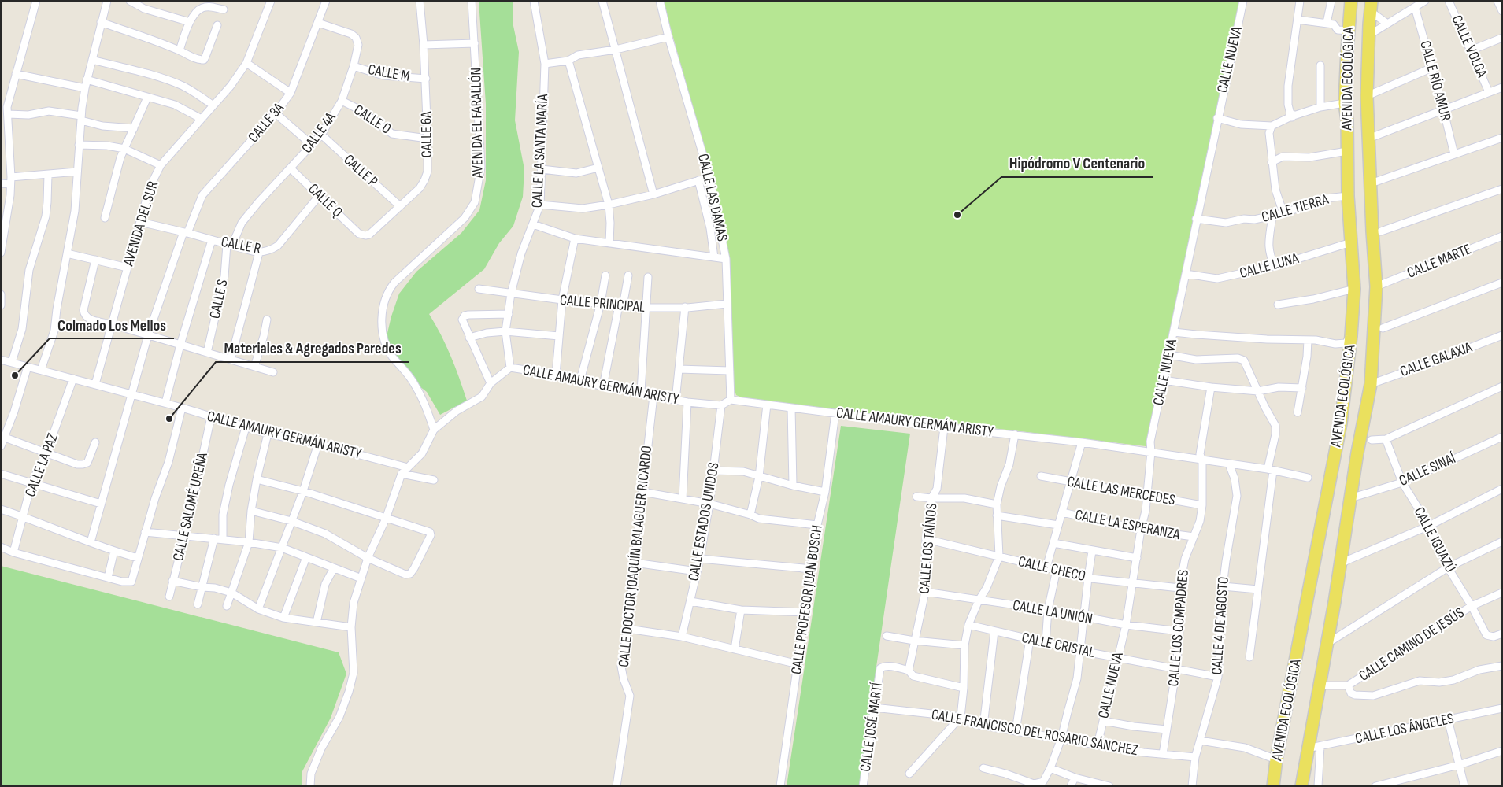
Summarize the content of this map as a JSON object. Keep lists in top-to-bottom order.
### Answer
{
  "streets": {
    "main road": ["AVENIDA ECOLÓGICA"],
    "street": [
      "CALLE VOLGA",
      "CALLE NUEVA",
      "CALLE M",
      "CALLE RÍO AMUR",
      "CALLE O",
      "CALLE 3A",
      "AVENIDA EL FARALLÓN",
      "CALLE 4A",
      "CALLE 6A",
      "CALLE LA SANTA MARÍA",
      "CALLE P",
      "CALLE LAS DAMAS",
      "CALLE Q",
      "CALLE TIERRA",
      "AVENIDA DEL SUR",
      "CALLE R",
      "CALLE MARTE",
      "CALLE LUNA",
      "CALLE S",
      "CALLE PRINCIPAL",
      "CALLE GALAXIA",
      "CALLE AMAURY GERMÁN ARISTY",
      "CALLE LA PAZ",
      "CALLE SINAÍ",
      "CALLE LAS MERCEDES",
      "CALLE SALOMÉ UREÑA",
      "CALLE ESTADOS UNIDOS",
      "CALLE LA ESPERANZA",
      "CALLE IGUAZÚ",
      "CALLE LOS TAÍNOS",
      "CALLE DOCTOR JOAQUÍN BALAGUER RICARDO",
      "CALLE CHECO",
      "CALLE PROFESOR JUAN BOSCH",
      "CALLE LA UNIÓN",
      "CALLE 4 DE AGOSTO",
      "CALLE LOS COMPADRES",
      "CALLE CAMINO DE JESÚS",
      "CALLE CRISTAL",
      "CALLE JOSÉ MARTÍ",
      "CALLE LOS ÁNGELES",
      "CALLE FRANCISCO DEL ROSARIO SÁNCHEZ"
    ]
  },
  "crossings": [
    ["CALLE NUEVA", "CALLE TIERRA"],
    ["CALLE NUEVA", "CALLE LUNA"],
    ["CALLE NUEVA", "CALLE AMAURY GERMÁN ARISTY"],
    ["CALLE NUEVA", "CALLE LAS MERCEDES"],
    ["CALLE NUEVA", "CALLE LA ESPERANZA"],
    ["CALLE NUEVA", "CALLE CHECO"],
    ["CALLE NUEVA", "CALLE LA UNIÓN"],
    ["CALLE NUEVA", "CALLE CRISTAL"],
    ["CALLE NUEVA", "CALLE FRANCISCO DEL ROSARIO SÁNCHEZ"],
    ["CALLE M", "CALLE 4A"],
    ["CALLE M", "CALLE 6A"],
    ["AVENIDA ECOLÓGICA", "CALLE TIERRA"],
    ["AVENIDA ECOLÓGICA", "CALLE MARTE"],
    ["AVENIDA ECOLÓGICA", "CALLE LUNA"],
    ["AVENIDA ECOLÓGICA", "CALLE GALAXIA"],
    ["AVENIDA ECOLÓGICA", "CALLE SINAÍ"],
    ["AVENIDA ECOLÓGICA", "CALLE CAMINO DE JESÚS"],
    ["AVENIDA ECOLÓGICA", "CALLE LOS ÁNGELES"],
    ["CALLE O", "CALLE 4A"],
    ["CALLE O", "CALLE 6A"],
    ["CALLE 3A", "CALLE 4A"],
    ["CALLE 3A", "CALLE R"],
    ["CALLE 3A", "CALLE AMAURY GERMÁN ARISTY"],
    ["AVENIDA EL FARALLÓN", "CALLE AMAURY GERMÁN ARISTY"],
    ["CALLE 4A", "CALLE P"],
    ["CALLE 4A", "CALLE Q"],
    ["CALLE 4A", "CALLE R"],
    ["CALLE 4A", "CALLE S"],
    ["CALLE 6A", "CALLE P"],
    ["CALLE 6A", "CALLE Q"],
    ["CALLE LA SANTA MARÍA", "CALLE PRINCIPAL"],
    ["CALLE LA SANTA MARÍA", "CALLE AMAURY GERMÁN ARISTY"],
    ["CALLE LAS DAMAS", "CALLE PRINCIPAL"],
    ["CALLE LAS DAMAS", "CALLE AMAURY GERMÁN ARISTY"],
    ["CALLE Q", "CALLE R"],
    ["AVENIDA DEL SUR", "CALLE R"],
    ["AVENIDA DEL SUR", "CALLE AMAURY GERMÁN ARISTY"],
    ["CALLE R", "CALLE S"],
    ["CALLE AMAURY GERMÁN ARISTY", "CALLE LA PAZ"],
    ["CALLE AMAURY GERMÁN ARISTY", "CALLE SALOMÉ UREÑA"],
    ["CALLE AMAURY GERMÁN ARISTY", "CALLE ESTADOS UNIDOS"],
    ["CALLE AMAURY GERMÁN ARISTY", "CALLE LOS TAÍNOS"],
    ["CALLE AMAURY GERMÁN ARISTY", "CALLE DOCTOR JOAQUÍN BALAGUER RICARDO"],
    ["CALLE AMAURY GERMÁN ARISTY", "CALLE PROFESOR JUAN BOSCH"],
    ["CALLE AMAURY GERMÁN ARISTY", "CALLE 4 DE AGOSTO"],
    ["CALLE AMAURY GERMÁN ARISTY", "CALLE LOS COMPADRES"],
    ["CALLE SINAÍ", "CALLE IGUAZÚ"],
    ["CALLE LAS MERCEDES", "CALLE LOS COMPADRES"],
    ["CALLE LA ESPERANZA", "CALLE LOS COMPADRES"],
    ["CALLE IGUAZÚ", "CALLE CAMINO DE JESÚS"],
    ["CALLE LOS TAÍNOS", "CALLE CHECO"],
    ["CALLE LOS TAÍNOS", "CALLE LA UNIÓN"],
    ["CALLE LOS TAÍNOS", "CALLE JOSÉ MARTÍ"],
    ["CALLE CHECO", "CALLE LOS COMPADRES"],
    ["CALLE LA UNIÓN", "CALLE LOS COMPADRES"],
    ["CALLE 4 DE AGOSTO", "CALLE CRISTAL"],
    ["CALLE 4 DE AGOSTO", "CALLE FRANCISCO DEL ROSARIO SÁNCHEZ"],
    ["CALLE LOS COMPADRES", "CALLE CRISTAL"],
    ["CALLE LOS COMPADRES", "CALLE FRANCISCO DEL ROSARIO SÁNCHEZ"],
    ["CALLE JOSÉ MARTÍ", "CALLE FRANCISCO DEL ROSARIO SÁNCHEZ"]
  ],
  "places": ["Hipódromo V Centenario", "Colmado Los Mellos", "Materiales & Agregados Paredes"]
}
